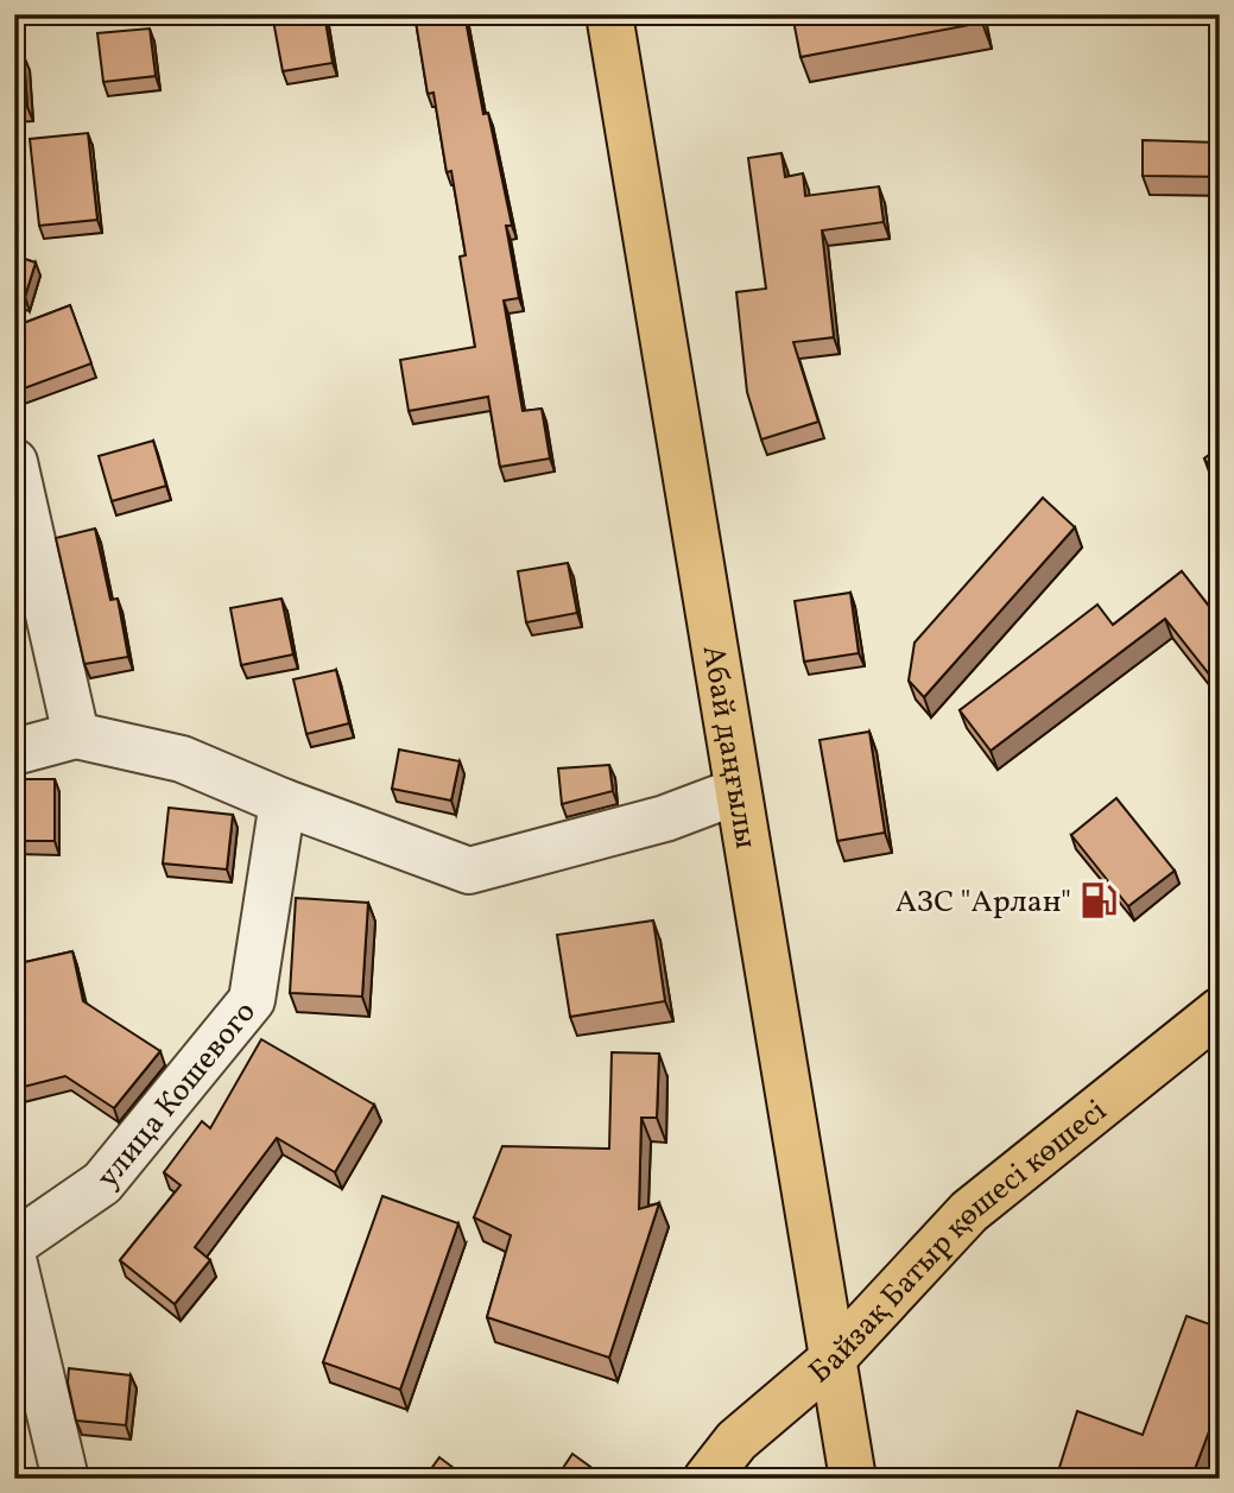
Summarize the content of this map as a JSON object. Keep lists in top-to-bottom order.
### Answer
{
  "streets": {
    "main road": ["Абай даңғылы", "Байзақ Батыр қөшесі көшесі"],
    "street": ["улица Кошевого"]
  },
  "crossings": [
    ["Абай даңғылы", "Байзақ Батыр қөшесі көшесі"]
  ],
  "places": {
    "fuel station": ["АЗС \"Арлан\""]
  }
}
